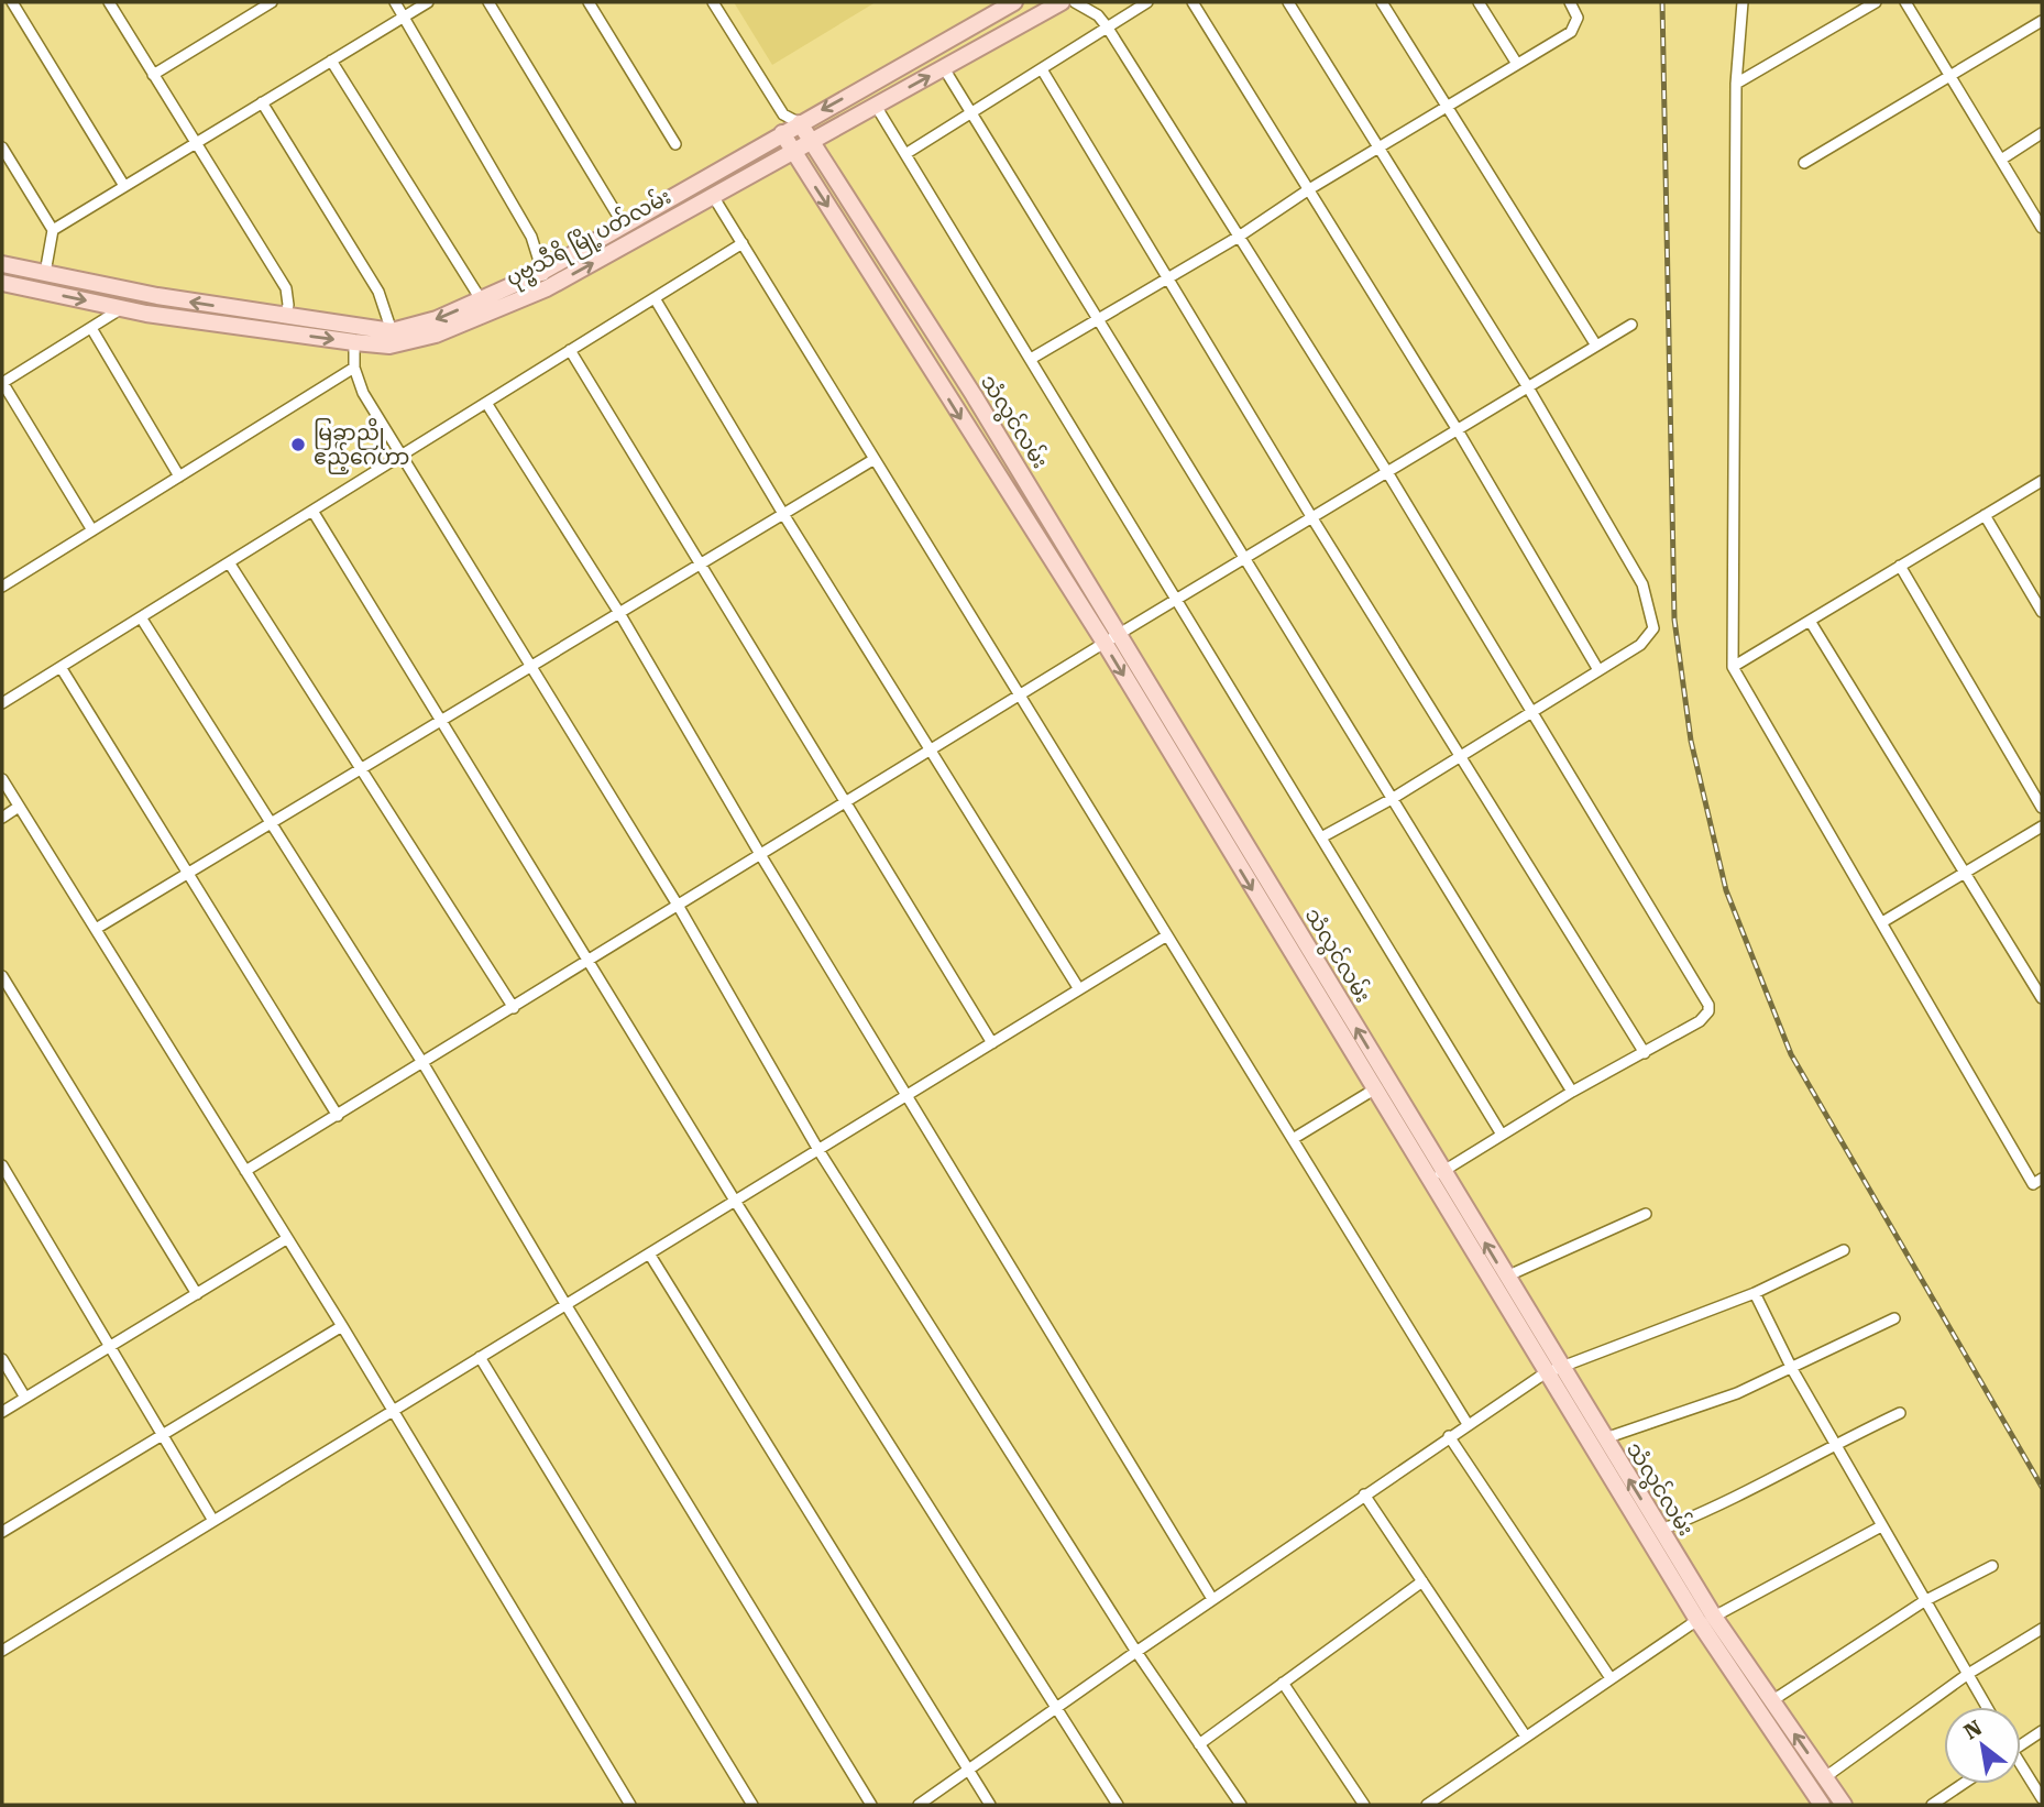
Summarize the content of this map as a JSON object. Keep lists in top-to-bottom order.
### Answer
{
  "streets": {
    "main road": ["ပုဗ္ဗသီရိ မြို့ပတ်လမ်း", "သံလွင်လမ်း"]
  },
  "crossings": [
    ["ပုဗ္ဗသီရိ မြို့ပတ်လမ်း", "သံလွင်လမ်း"]
  ],
  "places": ["မြခွာညို ဧည့်ဂေဟာ"],
  "north": "top left"
}
